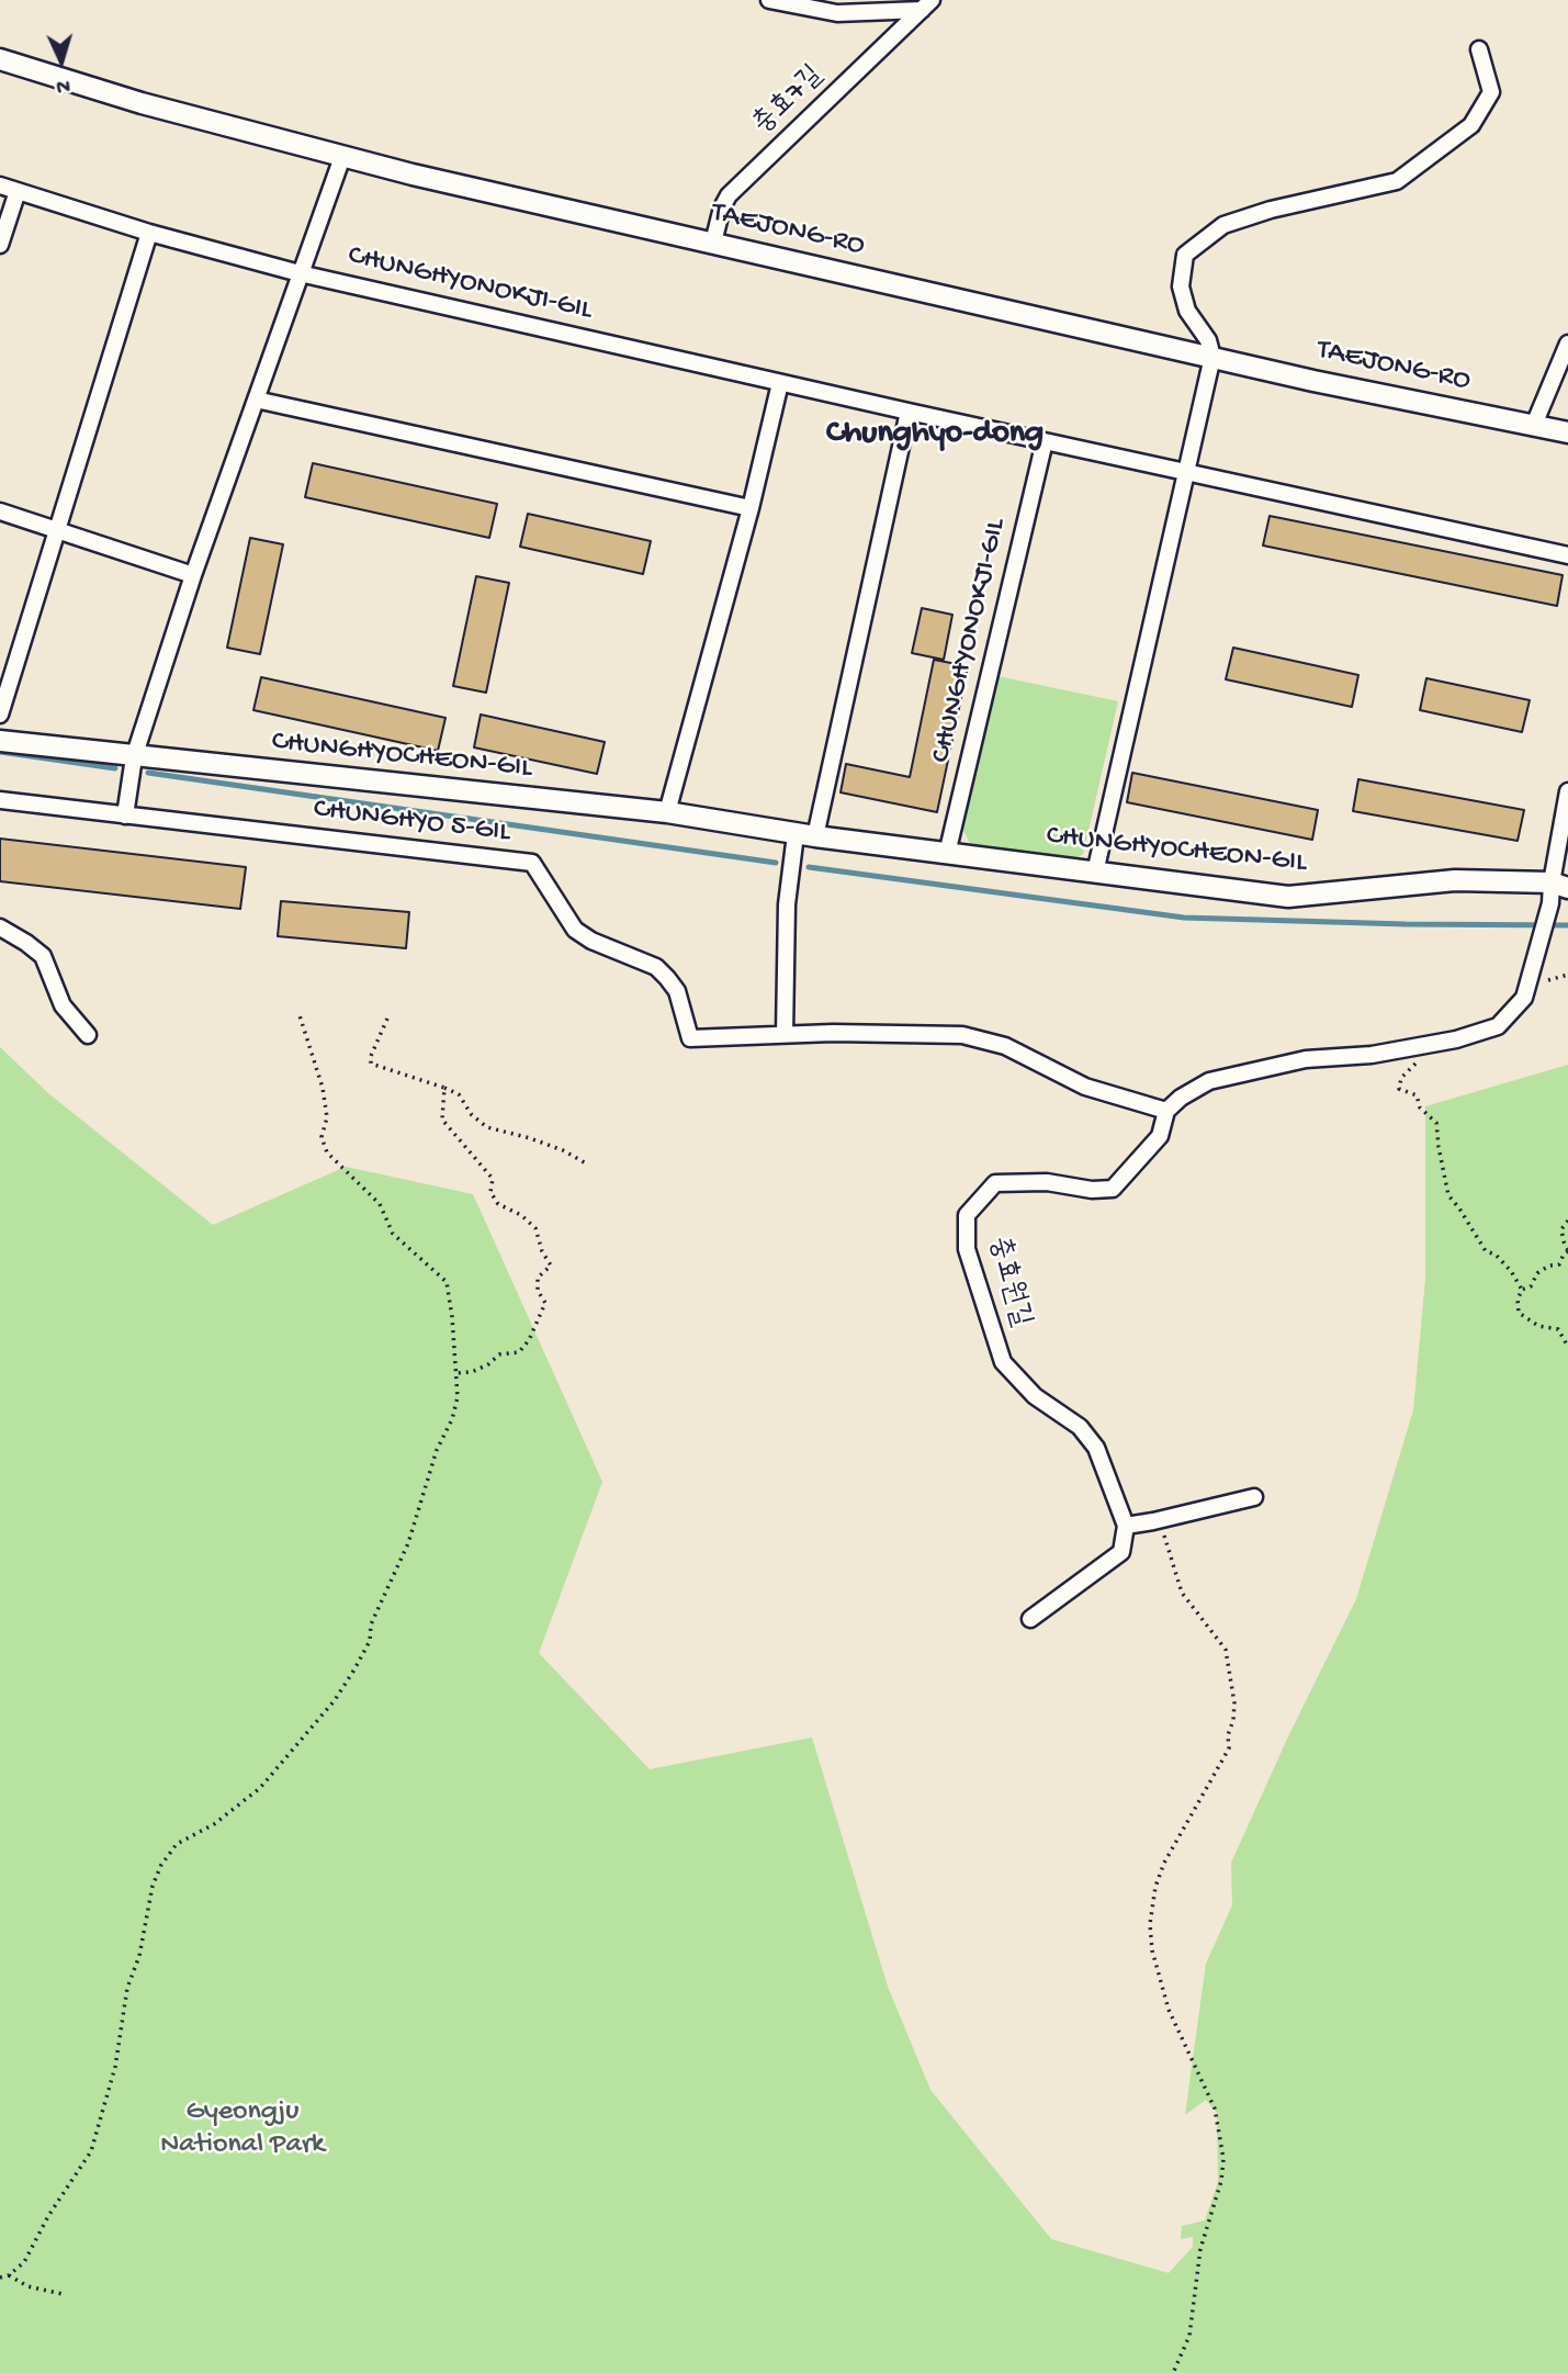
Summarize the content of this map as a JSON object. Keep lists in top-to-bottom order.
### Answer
{
  "streets": {
    "street": [
      "충효7길",
      "TAEJONG-RO",
      "CHUNGHYONOKJI-GIL",
      "CHUNGHYOCHEON-GIL",
      "CHUNGHYO 5-GIL",
      "충효원길"
    ]
  },
  "crossings": [
    ["충효7길", "TAEJONG-RO"],
    ["CHUNGHYONOKJI-GIL", "CHUNGHYOCHEON-GIL"]
  ],
  "districts": ["Chunghyo-dong"],
  "parks": ["Gyeongju National Park"],
  "north": "bottom"
}
